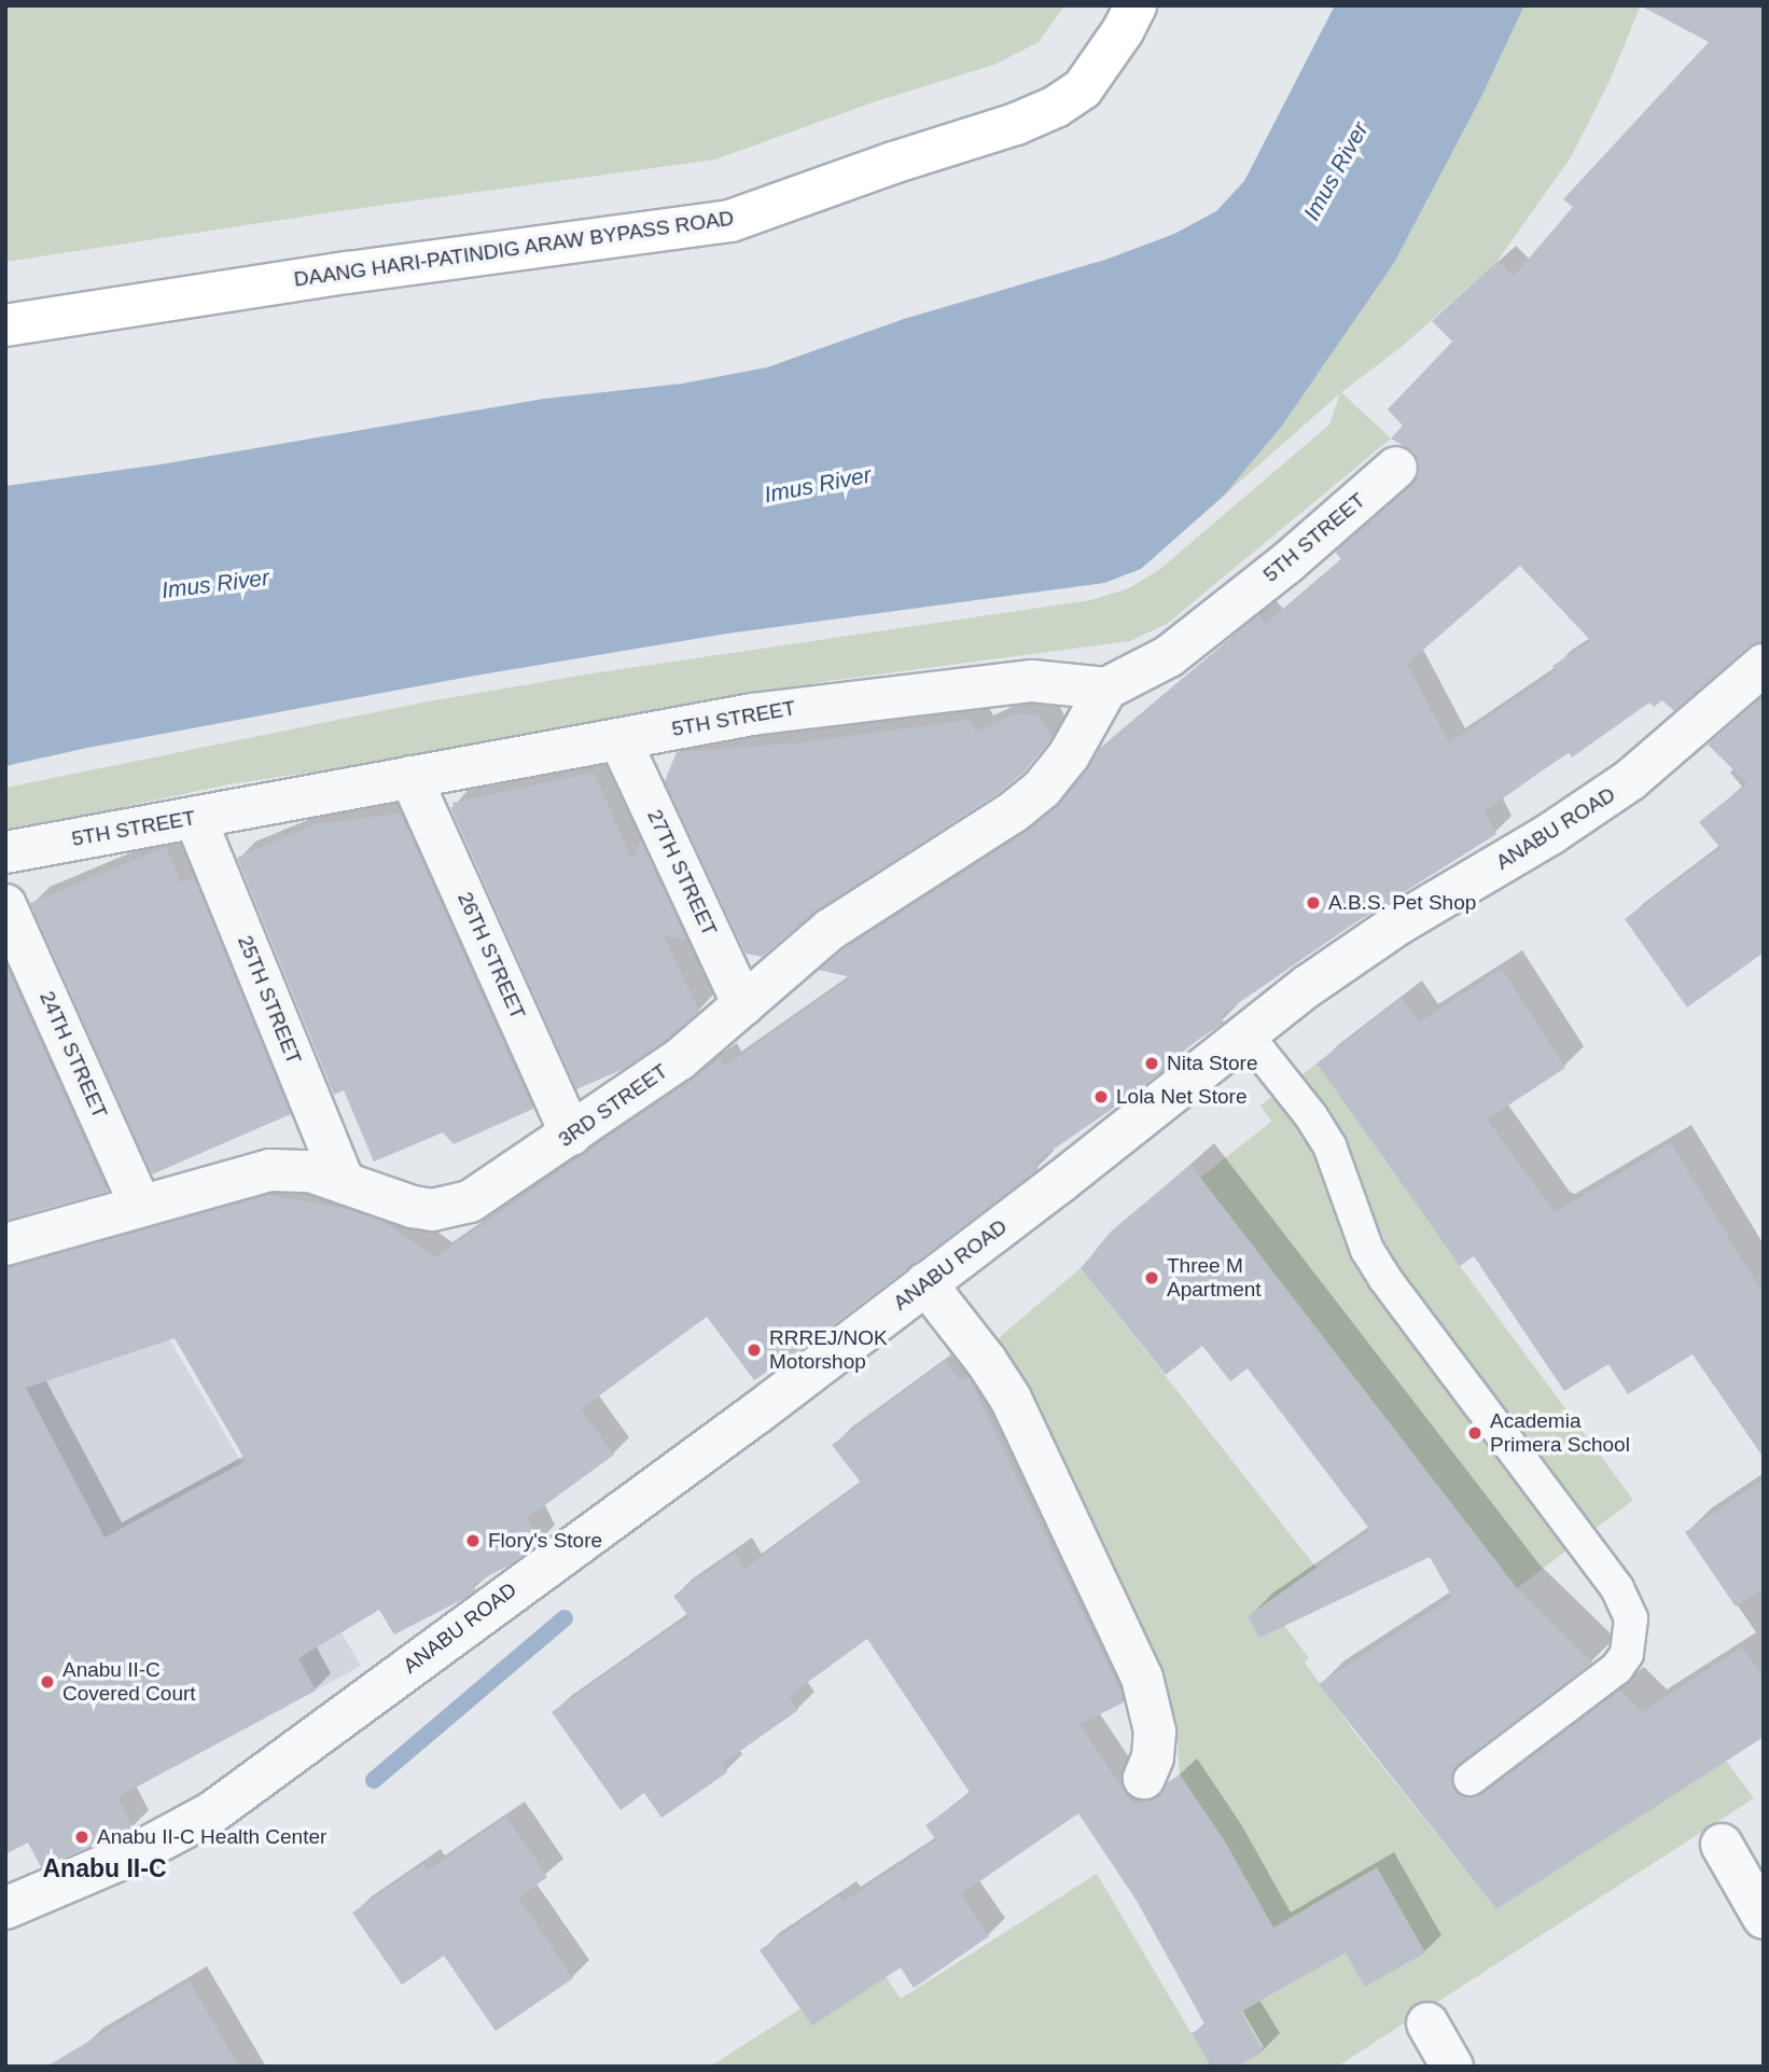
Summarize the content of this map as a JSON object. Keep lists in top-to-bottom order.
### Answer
{
  "streets": {
    "main road": ["DAANG HARI-PATINDIG ARAW BYPASS ROAD"],
    "street": [
      "5TH STREET",
      "ANABU ROAD",
      "27TH STREET",
      "26TH STREET",
      "25TH STREET",
      "24TH STREET",
      "3RD STREET"
    ]
  },
  "crossings": [
    ["5TH STREET", "27TH STREET"],
    ["5TH STREET", "26TH STREET"],
    ["5TH STREET", "25TH STREET"],
    ["5TH STREET", "3RD STREET"],
    ["27TH STREET", "3RD STREET"],
    ["26TH STREET", "3RD STREET"],
    ["25TH STREET", "3RD STREET"],
    ["24TH STREET", "3RD STREET"]
  ],
  "districts": ["Anabu II-C"],
  "water": ["Imus River"],
  "places": [
    "A.B.S. Pet Shop",
    "Nita Store",
    "Lola Net Store",
    "Three M Apartment",
    "RRREJ/NOK Motorshop",
    "Academia Primera School",
    "Flory's Store",
    "Anabu II-C Covered Court",
    "Anabu II-C Health Center"
  ]
}
